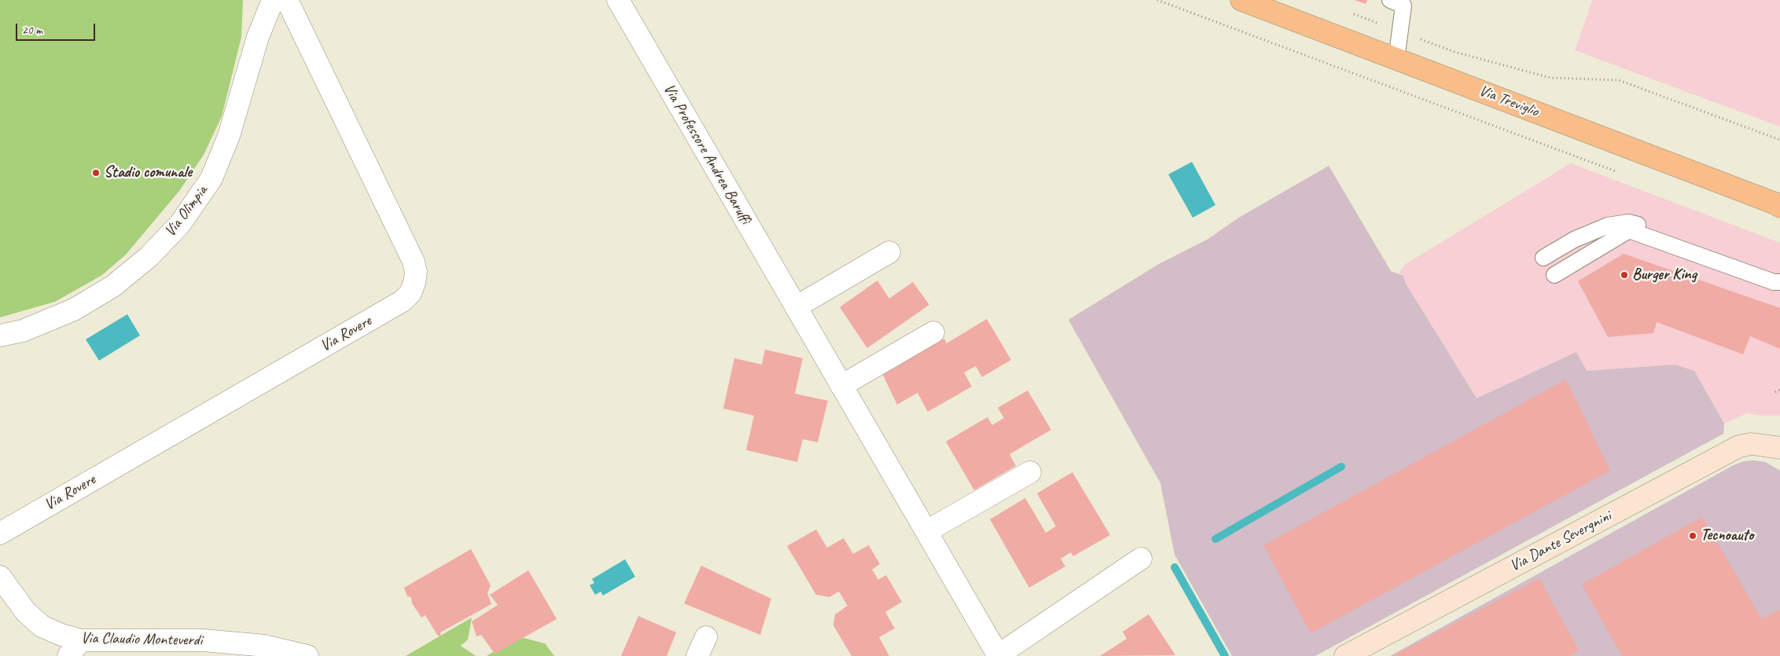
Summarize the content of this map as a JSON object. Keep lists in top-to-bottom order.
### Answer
{
  "streets": {
    "main road": ["Via Treviglio"],
    "street": [
      "Via Professore Andrea Baruffi",
      "Via Olimpia",
      "Via Rovere",
      "Via Dante Severgnini",
      "Via Claudio Monteverdi"
    ]
  },
  "places": ["Stadio comunale", "Burger King", "Tecnoauto"],
  "scale_bar": "20 m"
}
